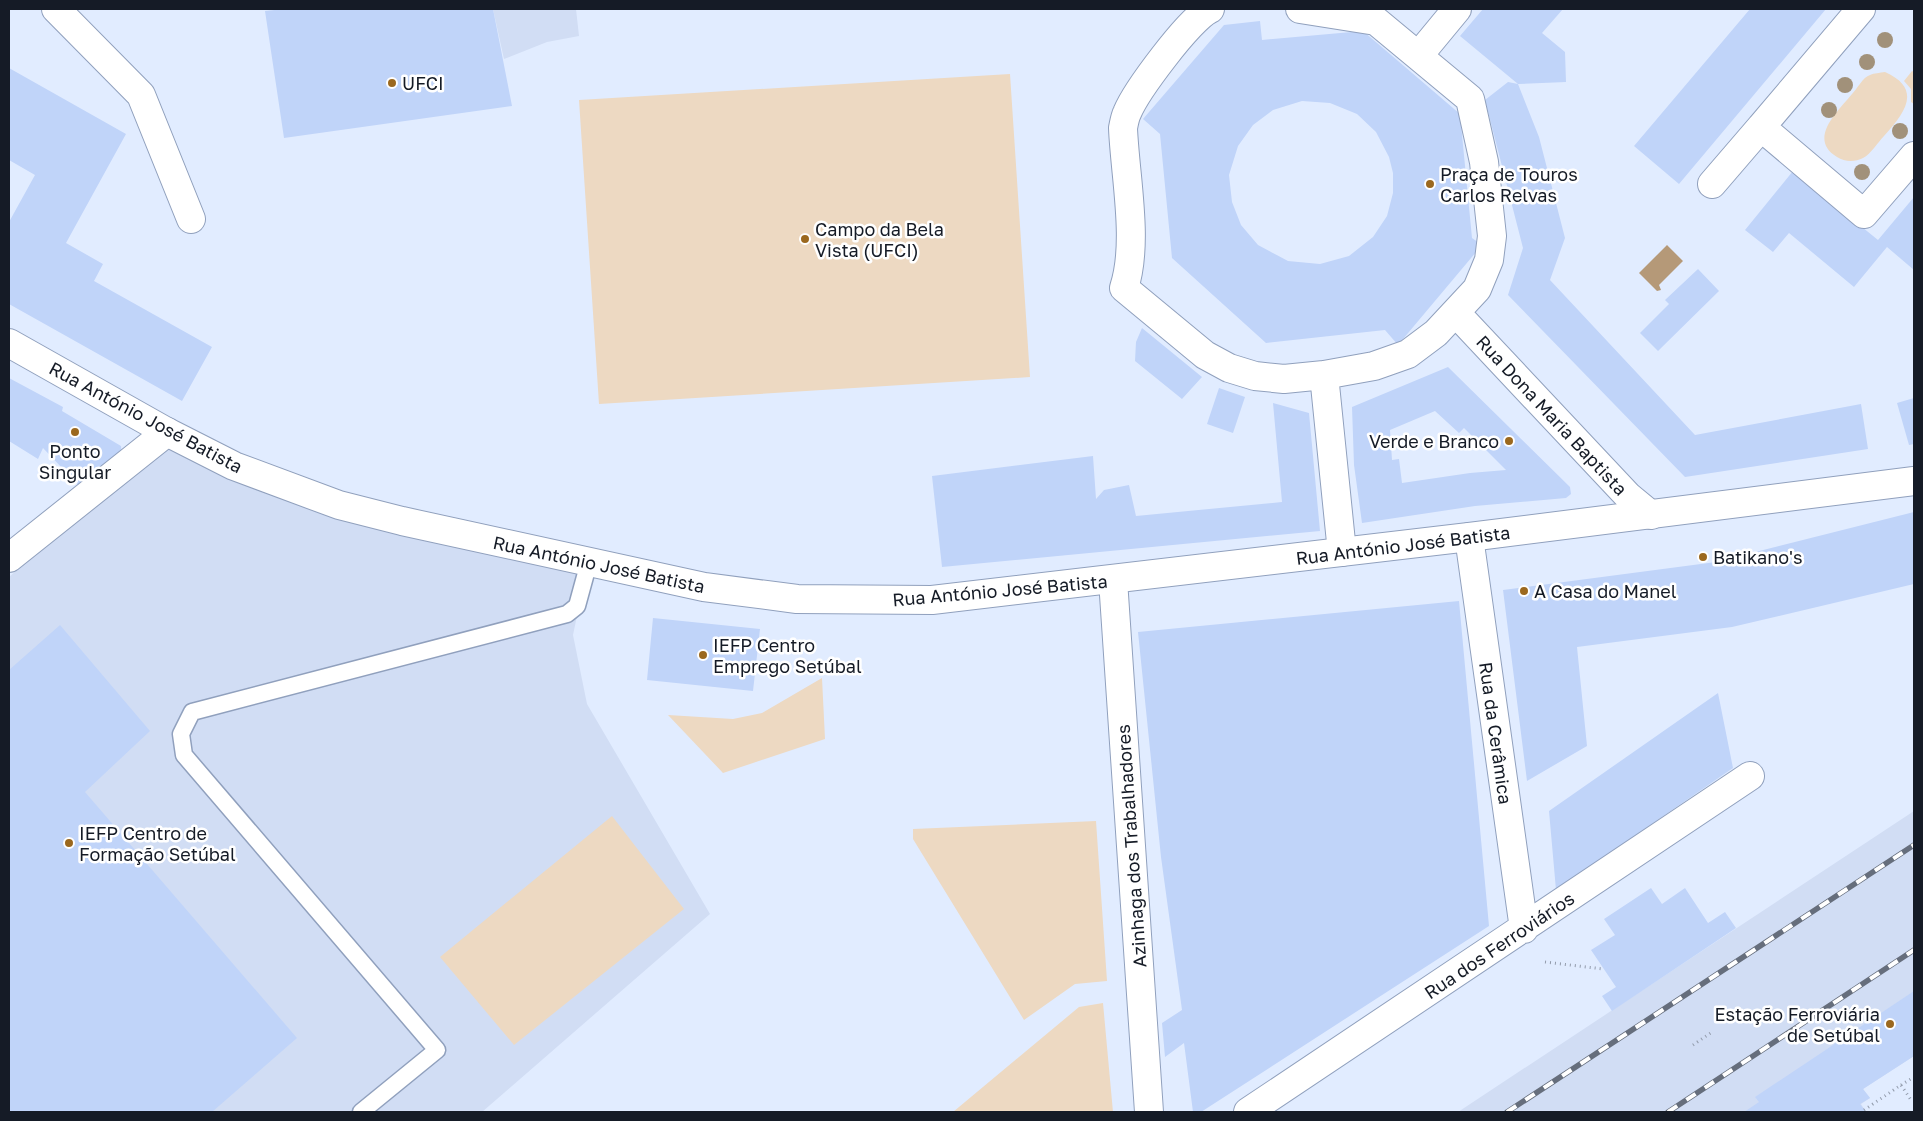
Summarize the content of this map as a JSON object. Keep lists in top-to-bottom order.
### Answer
{
  "streets": {
    "street": [
      "Rua Dona Maria Baptista",
      "Rua António José Batista",
      "Rua da Cerâmica",
      "Azinhaga dos Trabalhadores",
      "Rua dos Ferroviários"
    ]
  },
  "crossings": [
    ["Rua Dona Maria Baptista", "Rua António José Batista"],
    ["Rua António José Batista", "Rua da Cerâmica"],
    ["Rua António José Batista", "Azinhaga dos Trabalhadores"],
    ["Rua da Cerâmica", "Rua dos Ferroviários"]
  ],
  "places": [
    "UFCI",
    "Praça de Touros Carlos Relvas",
    "Campo da Bela Vista (UFCI)",
    "Ponto Singular",
    "Verde e Branco",
    "Batikano's",
    "A Casa do Manel",
    "IEFP Centro Emprego Setúbal",
    "IEFP Centro de Formação Setúbal",
    "Estação Ferroviária de Setúbal"
  ]
}
